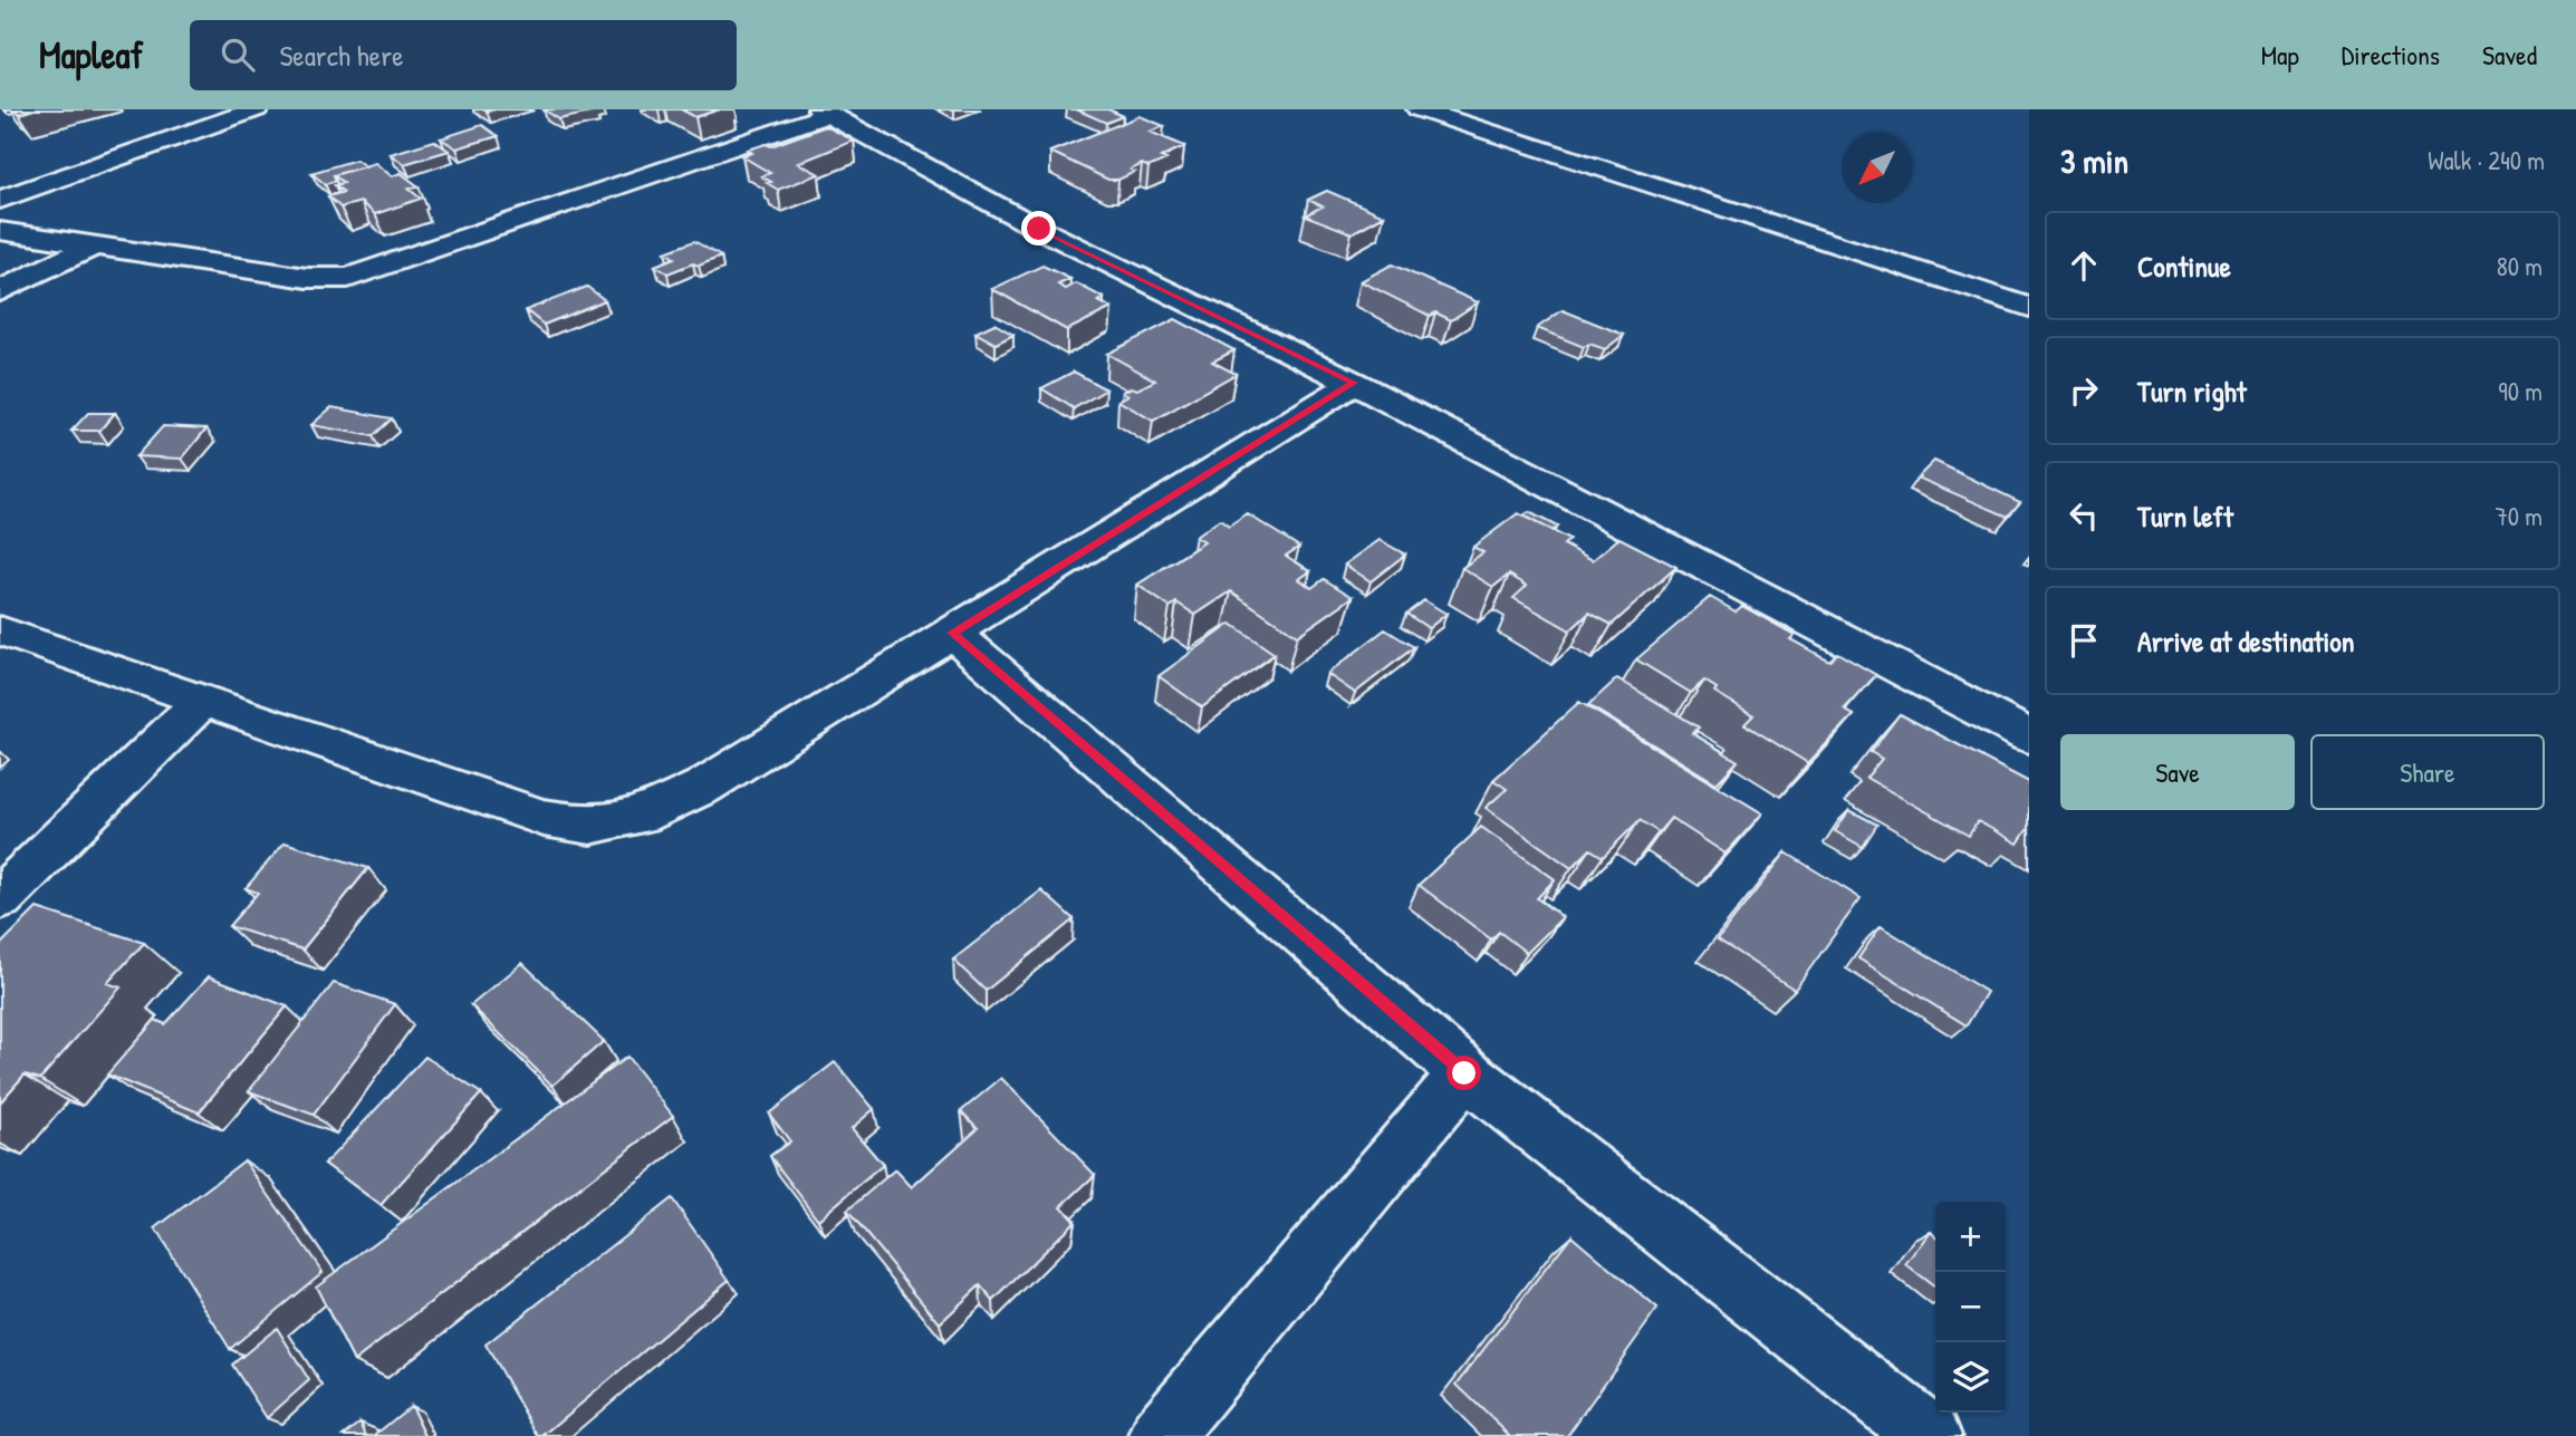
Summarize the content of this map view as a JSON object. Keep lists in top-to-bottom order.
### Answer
{
  "north": "bottom left",
  "page": {
    "header": "Mapleaf",
    "search": "Search here",
    "nav": ["Map", "Directions", "Saved"],
    "heading": ["3 min", "Walk · 240 m"],
    "list": [
      ["Continue", "80 m"],
      ["Turn right", "90 m"],
      ["Turn left", "70 m"],
      "Arrive at destination"
    ],
    "buttons": ["Save", "Share"],
    "map_buttons": ["+", "−"]
  }
}
